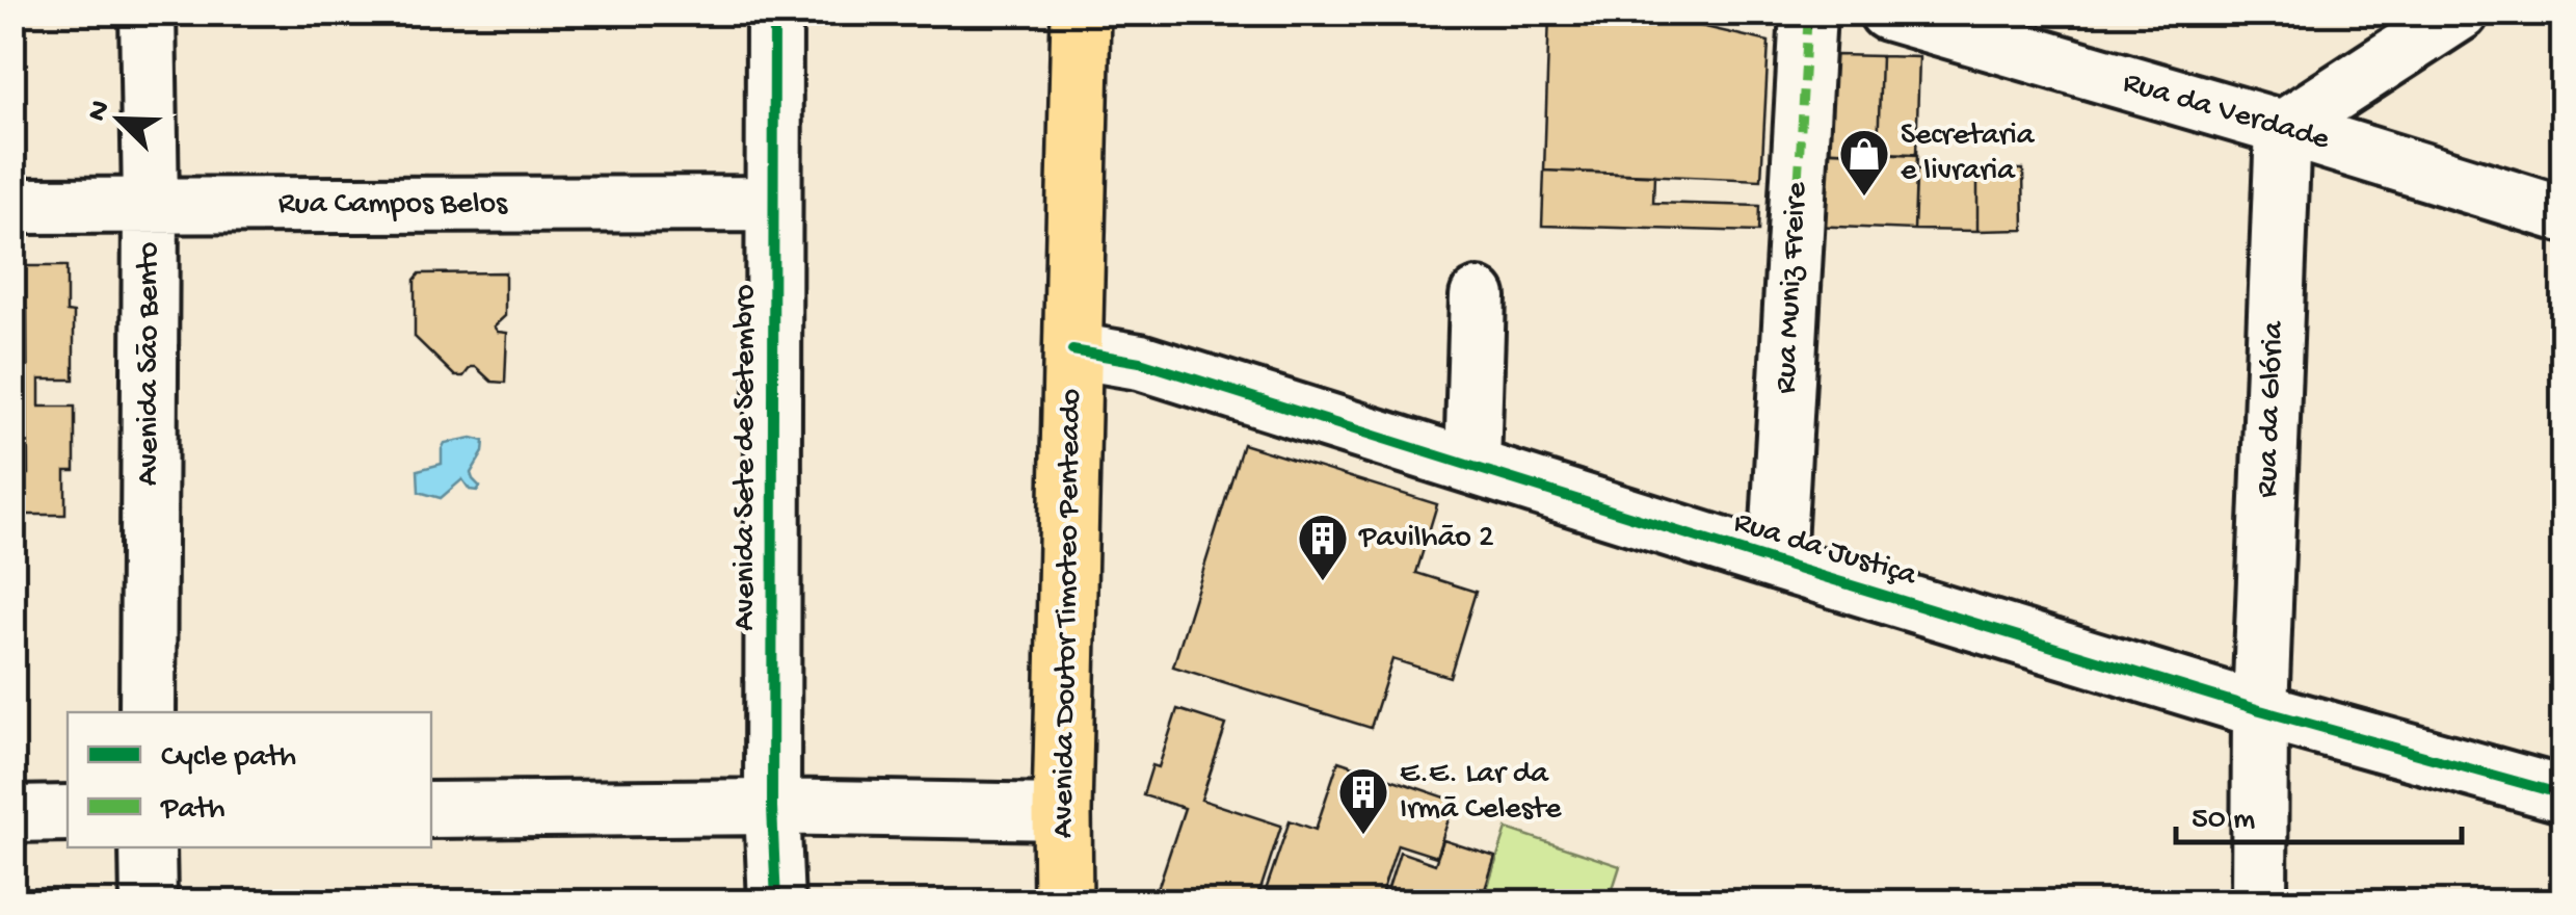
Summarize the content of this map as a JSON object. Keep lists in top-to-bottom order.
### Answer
{
  "streets": {
    "main road": ["Avenida Doutor Timoteo Penteado"],
    "street": [
      "Rua da Verdade",
      "Rua Campos Belos",
      "Rua Muniz Freire",
      "Avenida São Bento",
      "Rua da Glória",
      "Avenida Sete de Setembro",
      "Rua da Justiça"
    ]
  },
  "crossings": [
    ["Rua da Verdade", "Rua da Glória"],
    ["Rua Campos Belos", "Avenida São Bento"],
    ["Rua Campos Belos", "Avenida Sete de Setembro"],
    ["Rua Muniz Freire", "Rua da Justiça"],
    ["Rua da Glória", "Rua da Justiça"],
    ["Rua da Justiça", "Avenida Doutor Timoteo Penteado"]
  ],
  "places": {
    "shop": ["Secretaria e livraria"],
    "building": ["Pavilhão 2", "E.E. Lar da Irmã Celeste"]
  },
  "legend": ["Cycle path", "Path"],
  "scale_bar": "50 m",
  "north": "top left"
}
